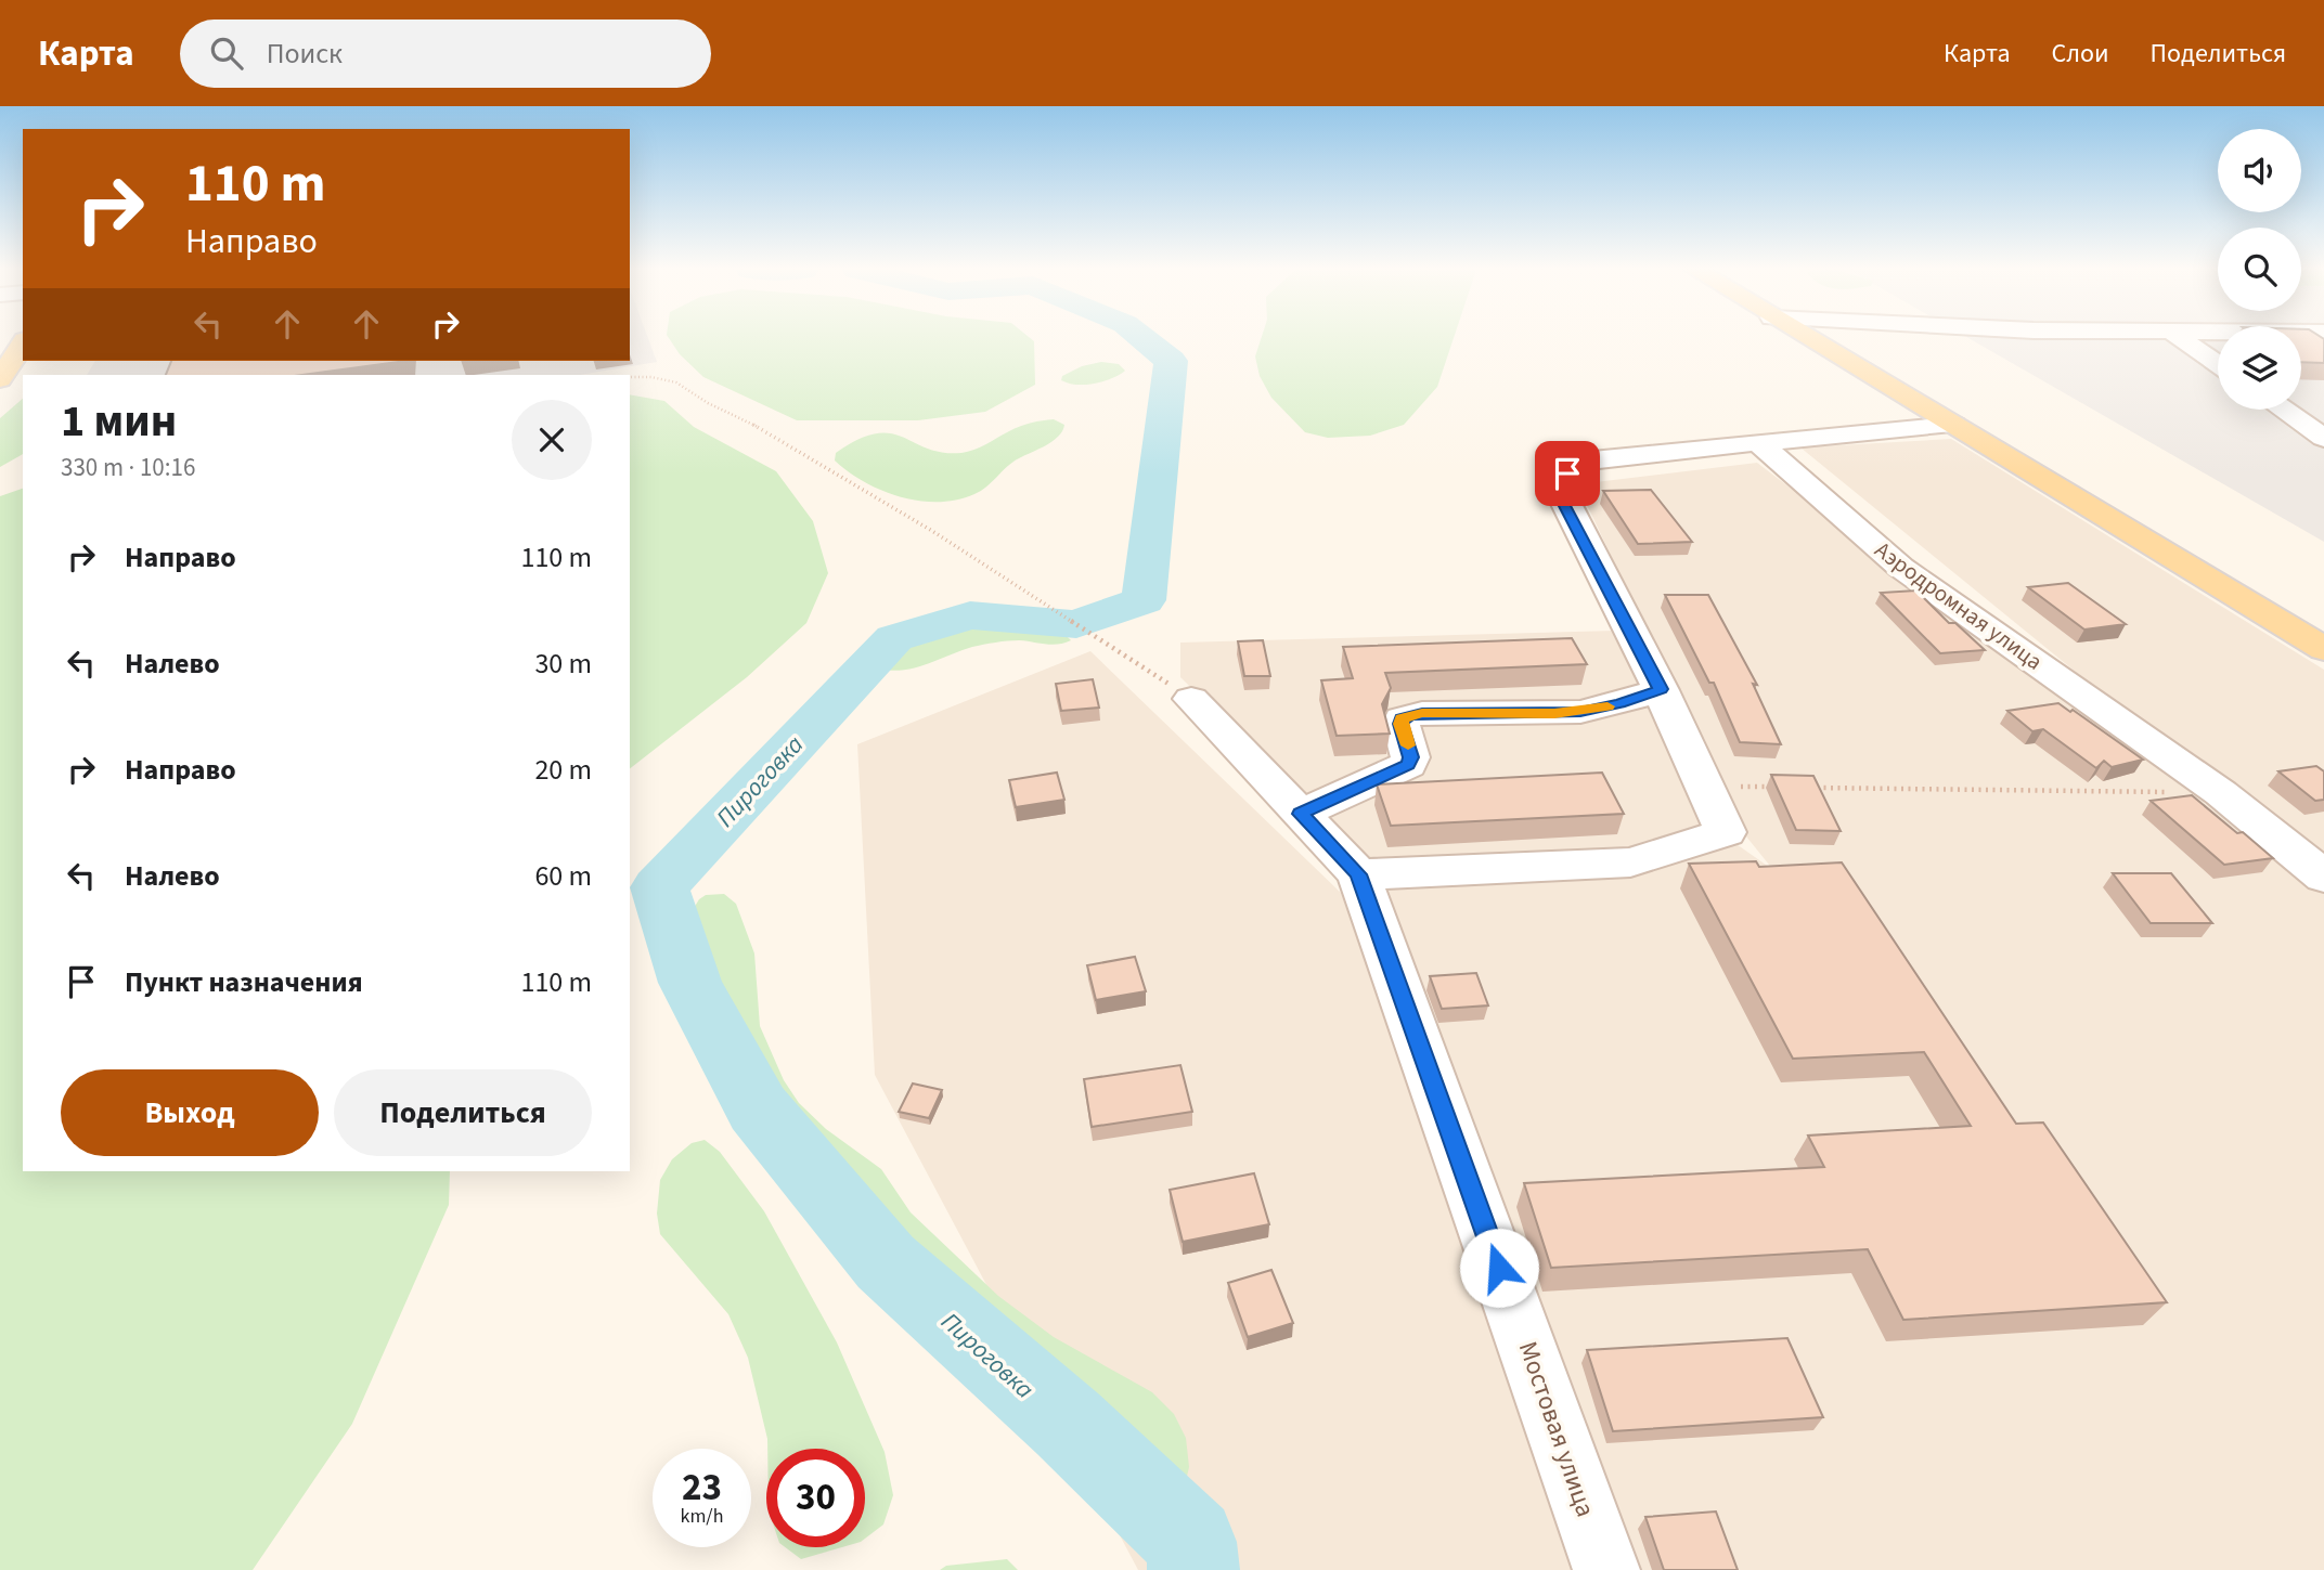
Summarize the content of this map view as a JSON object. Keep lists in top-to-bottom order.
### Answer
{
  "streets": {
    "street": ["Аэродромная улица", "Мостовая улица"]
  },
  "water": ["Пироговка"],
  "page": {
    "header": "Карта",
    "search": "Поиск",
    "nav": ["Карта", "Слои", "Поделиться"],
    "turn": ["110 m", "Направо"],
    "heading": ["1 мин", "330 m · 10:16"],
    "list": [
      {
        "name": "Направо",
        "value": "110 m"
      },
      {
        "name": "Налево",
        "value": "30 m"
      },
      {
        "name": "Направо",
        "value": "20 m"
      },
      {
        "name": "Налево",
        "value": "60 m"
      },
      {
        "name": "Пункт назначения",
        "value": "110 m"
      }
    ],
    "buttons": ["Выход", "Поделиться"],
    "speed": "23 km/h",
    "limit": "30"
  }
}
